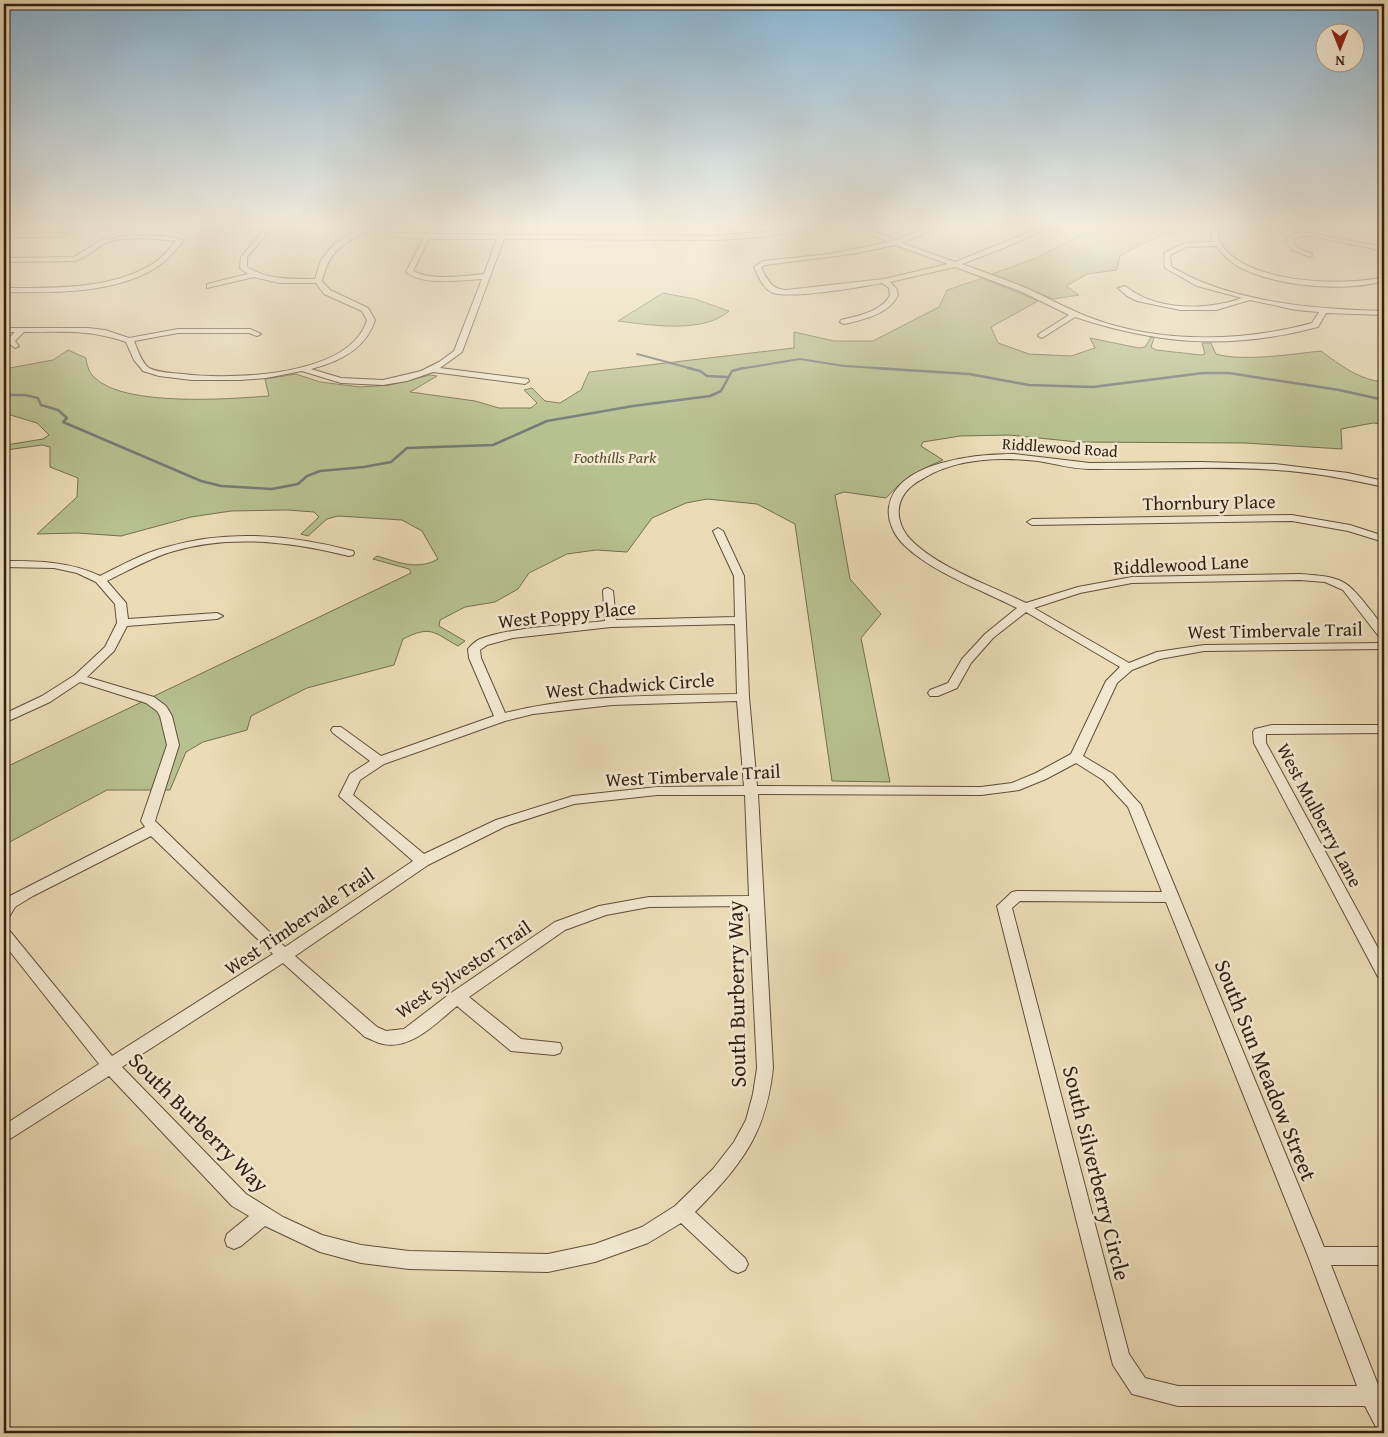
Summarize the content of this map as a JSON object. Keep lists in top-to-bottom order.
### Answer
{
  "streets": {
    "street": [
      "Riddlewood Road",
      "Thornbury Place",
      "Riddlewood Lane",
      "West Poppy Place",
      "West Timbervale Trail",
      "West Chadwick Circle",
      "West Mulberry Lane",
      "West Sylvestor Trail",
      "South Burberry Way",
      "South Sun Meadow Street",
      "South Silverberry Circle"
    ]
  },
  "crossings": [
    ["Riddlewood Road", "Riddlewood Lane"],
    ["Riddlewood Road", "West Timbervale Trail"],
    ["West Poppy Place", "West Chadwick Circle"],
    ["West Poppy Place", "South Burberry Way"],
    ["West Timbervale Trail", "West Chadwick Circle"],
    ["West Timbervale Trail", "West Sylvestor Trail"],
    ["West Timbervale Trail", "South Burberry Way"],
    ["West Timbervale Trail", "South Sun Meadow Street"],
    ["West Chadwick Circle", "South Burberry Way"],
    ["West Sylvestor Trail", "South Burberry Way"],
    ["South Sun Meadow Street", "South Silverberry Circle"]
  ],
  "parks": ["Foothills Park"],
  "north": "bottom"
}
